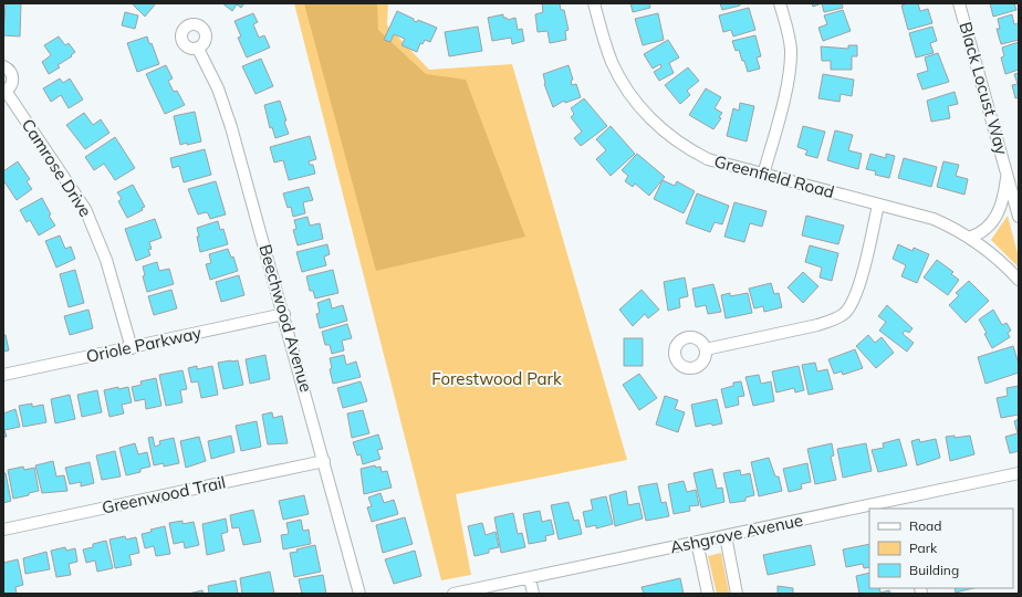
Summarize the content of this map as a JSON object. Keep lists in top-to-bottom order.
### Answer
{
  "streets": {
    "street": [
      "Black Locust Way",
      "Camrose Drive",
      "Greenfield Road",
      "Beechwood Avenue",
      "Oriole Parkway",
      "Greenwood Trail",
      "Ashgrove Avenue"
    ]
  },
  "crossings": [
    ["Black Locust Way", "Greenfield Road"],
    ["Camrose Drive", "Oriole Parkway"],
    ["Beechwood Avenue", "Oriole Parkway"],
    ["Beechwood Avenue", "Greenwood Trail"]
  ],
  "parks": ["Forestwood Park"],
  "legend": ["Road", "Park", "Building"]
}
